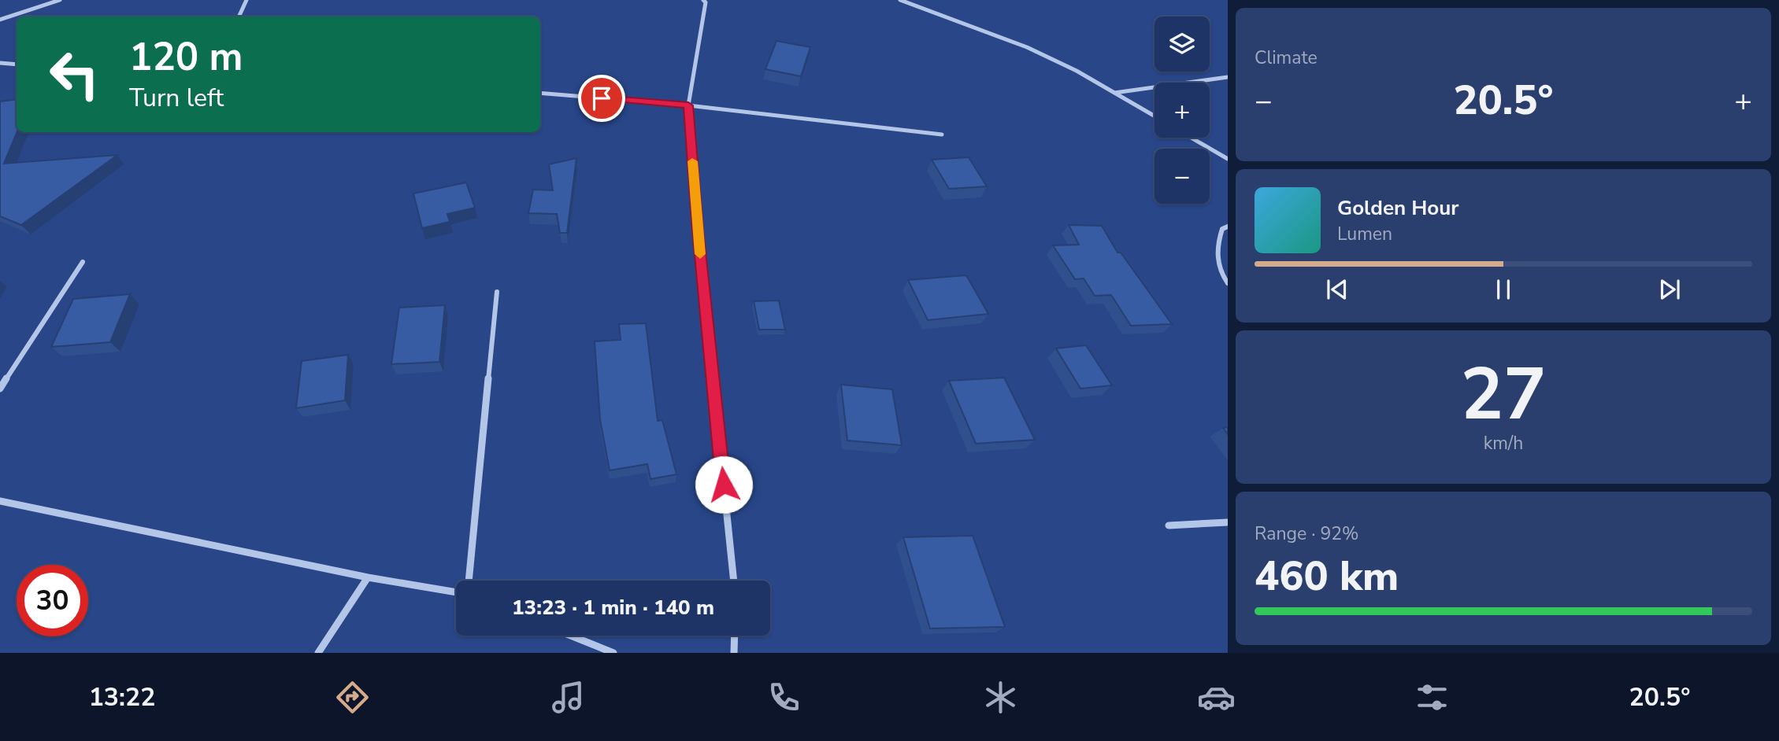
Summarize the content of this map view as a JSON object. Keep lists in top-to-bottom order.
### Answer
{
  "page": {
    "tile": [
      "Climate",
      ["27", "km/h"],
      ["Range · 92%", "460 km"]
    ],
    "map_buttons": ["+", "−"],
    "turn": ["120 m", "Turn left"],
    "heat": ["−", "20.5°", "+"],
    "song": ["Golden Hour", "Lumen"],
    "limit": "30",
    "trip": "13:23 · 1 min · 140 m",
    "tabs": ["13:22", "20.5°"]
  }
}
